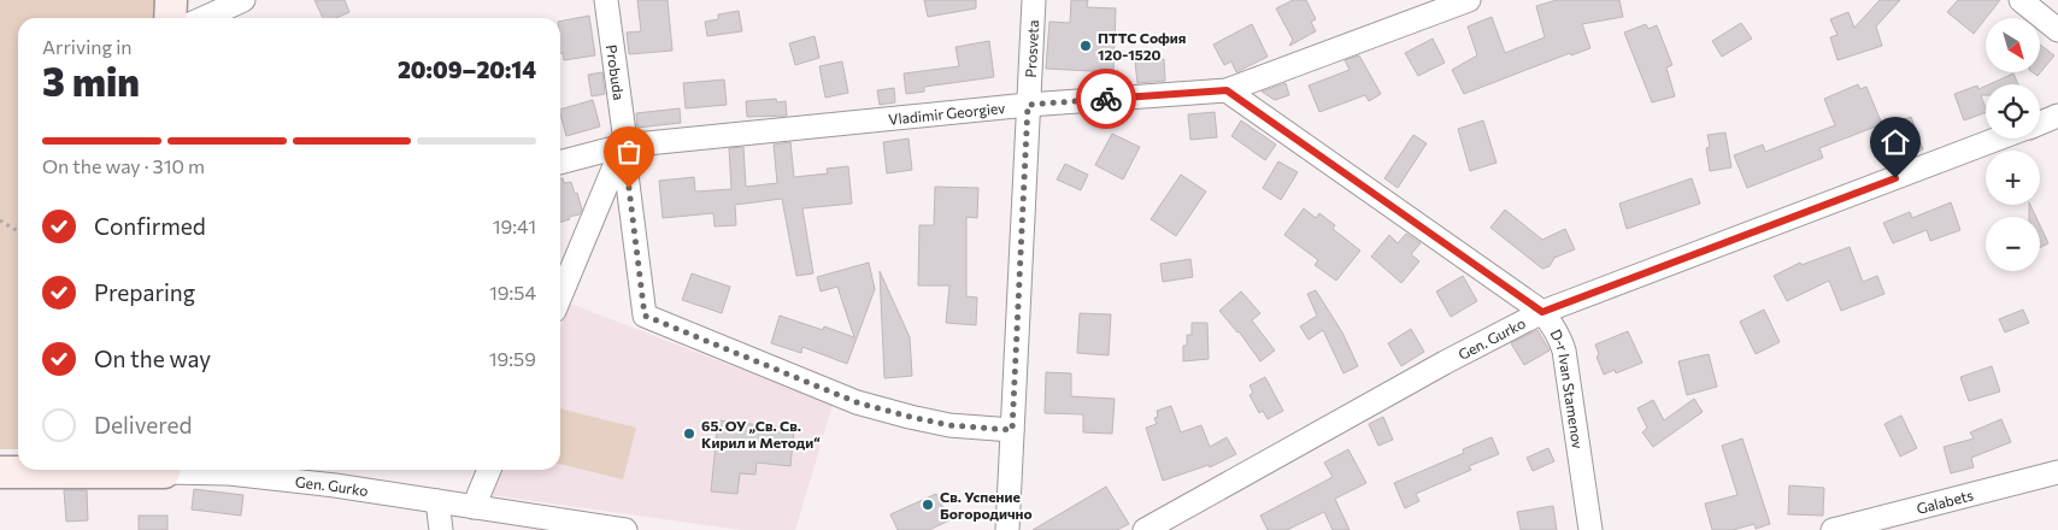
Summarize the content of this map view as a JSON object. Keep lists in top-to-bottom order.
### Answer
{
  "streets": {
    "street": [
      "Prosveta",
      "Probuda",
      "Vladimir Georgiev",
      "Gen. Gurko",
      "D-r Ivan Stamenov",
      "Galabets"
    ]
  },
  "crossings": [
    ["Prosveta", "Vladimir Georgiev"],
    ["Probuda", "Vladimir Georgiev"],
    ["Vladimir Georgiev", "D-r Ivan Stamenov"],
    ["Gen. Gurko", "D-r Ivan Stamenov"]
  ],
  "places": ["ПТТС София 120-1520", "65. ОУ „Св. Св. Кирил и Методи“", "Св. Успение Богородично"],
  "north": "bottom right",
  "page": {
    "map_buttons": ["+", "−"],
    "heading": ["3 min", "Arriving in", "20:09–20:14"],
    "bar": "On the way · 310 m",
    "list": [
      ["Confirmed", "19:41"],
      ["Preparing", "19:54"],
      ["On the way", "19:59"],
      "Delivered"
    ]
  }
}
